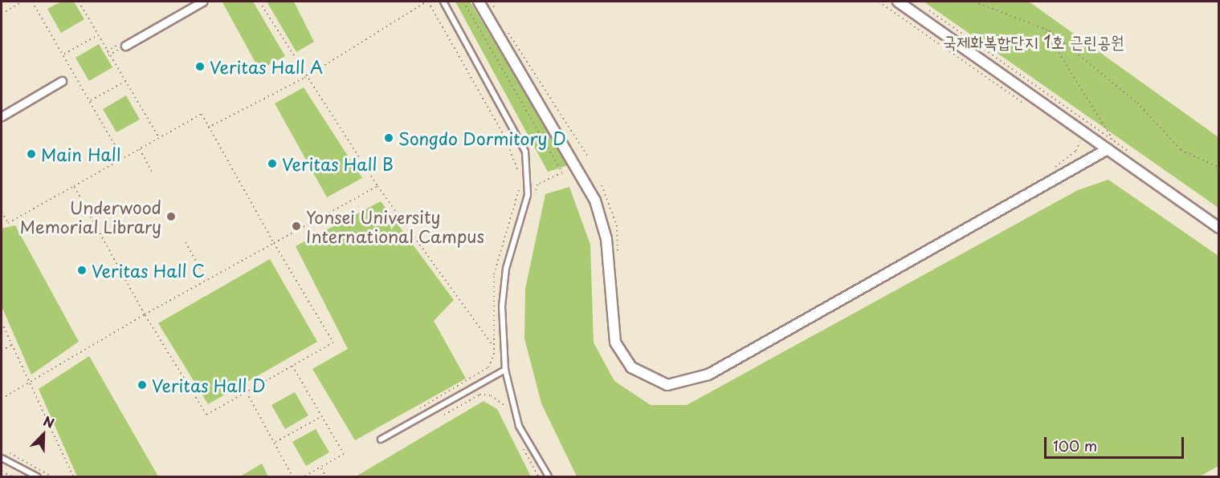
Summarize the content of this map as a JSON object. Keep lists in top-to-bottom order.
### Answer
{
  "parks": ["국제화복합단지 1호 근린공원"],
  "places": [
    "Veritas Hall A",
    "Songdo Dormitory D",
    "Main Hall",
    "Veritas Hall B",
    "Underwood Memorial Library",
    "Yonsei University International Campus",
    "Veritas Hall C",
    "Veritas Hall D"
  ],
  "scale_bar": "100 m",
  "north": "top right"
}
